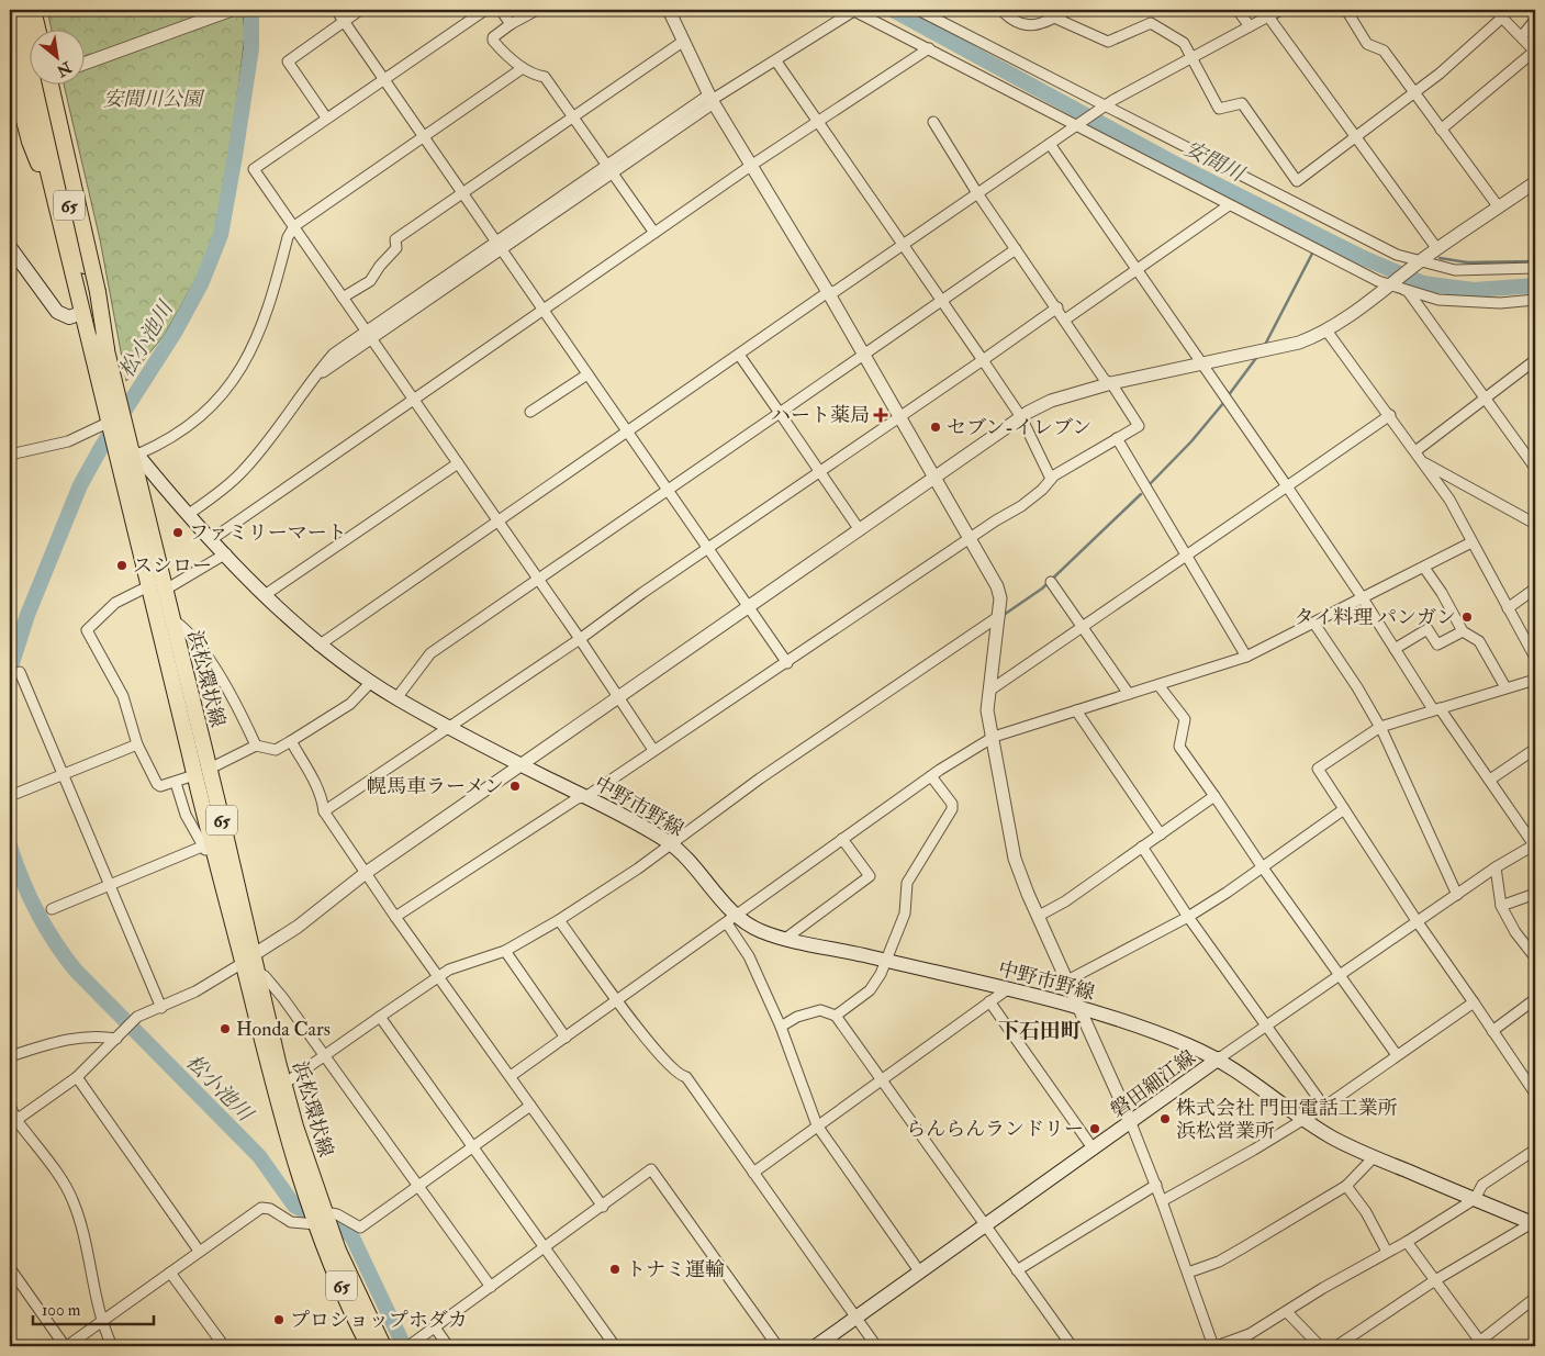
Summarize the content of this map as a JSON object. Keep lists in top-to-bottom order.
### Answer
{
  "streets": {
    "main road": [
      "65",
      "浜松環状線",
      "中野市野線",
      "磐田細江線"
    ]
  },
  "crossings": [
    ["浜松環状線", "中野市野線"],
    ["中野市野線", "磐田細江線"]
  ],
  "districts": ["下石田町"],
  "water": ["安間川", "松小池川"],
  "parks": ["安間川公園"],
  "places": {
    "health": ["ハート薬局"],
    "other": [
      "セブン-イレブン",
      "ファミリーマート",
      "スシロー",
      "タイ料理 パンガン",
      "幌馬車ラーメン",
      "Honda Cars",
      "株式会社 門田電話工業所 浜松営業所",
      "らんらんランドリー",
      "トナミ運輸",
      "プロショップホダカ"
    ]
  },
  "scale_bar": "100 m",
  "north": "bottom right"
}
